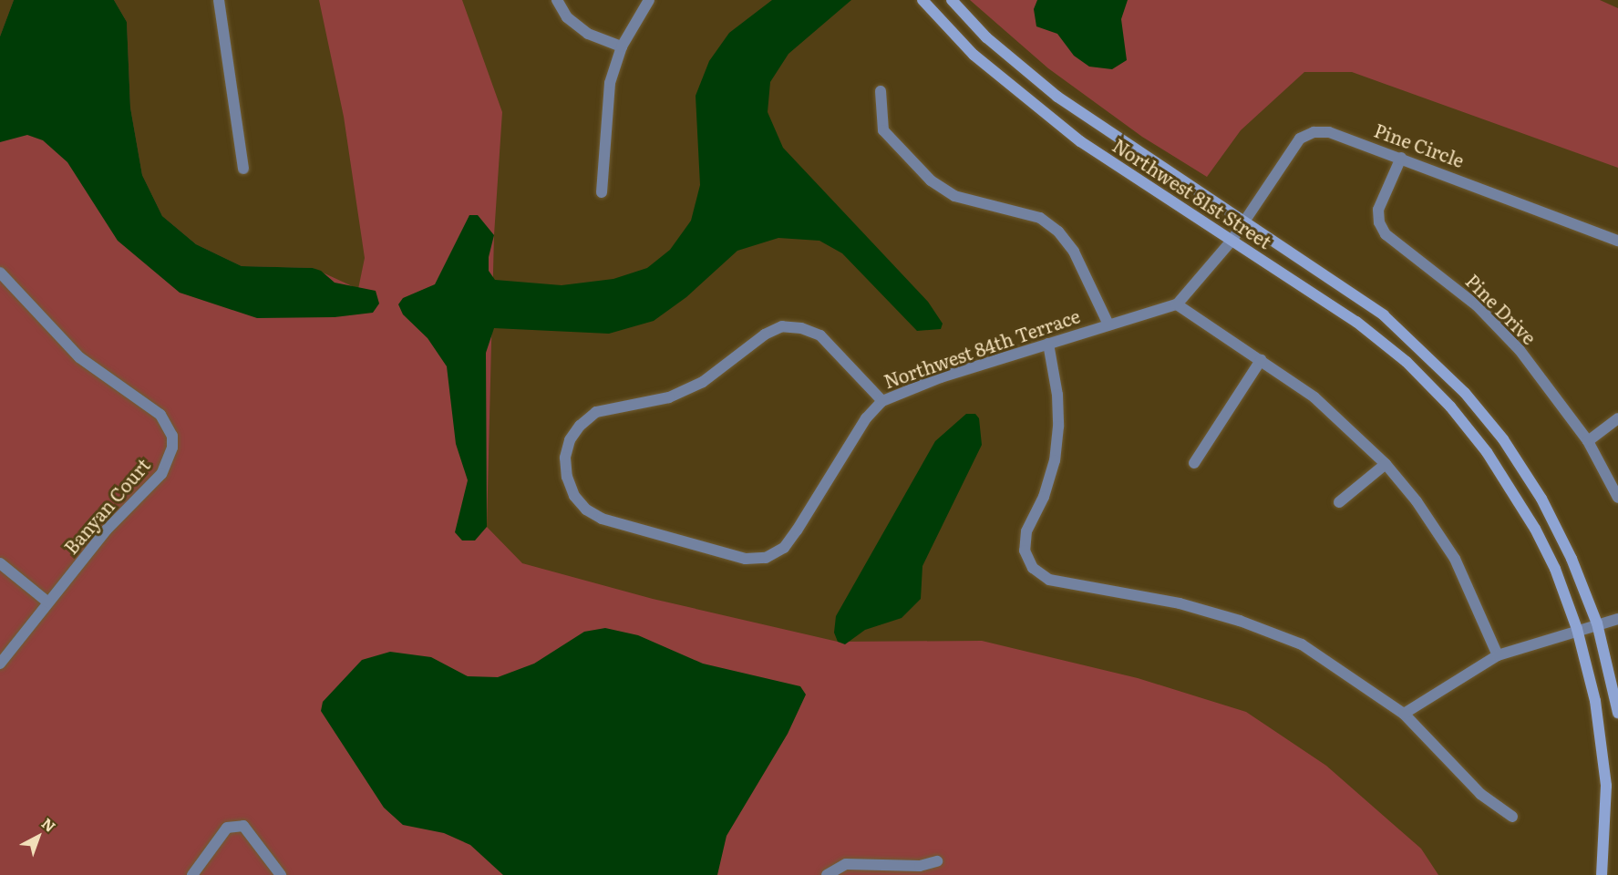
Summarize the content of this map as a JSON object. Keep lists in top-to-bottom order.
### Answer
{
  "streets": {
    "street": [
      "Pine Circle",
      "Northwest 81st Street",
      "Pine Drive",
      "Northwest 84th Terrace",
      "Banyan Court"
    ]
  },
  "crossings": [
    ["Pine Circle", "Northwest 81st Street"],
    ["Pine Circle", "Pine Drive"]
  ],
  "north": "top right"
}
